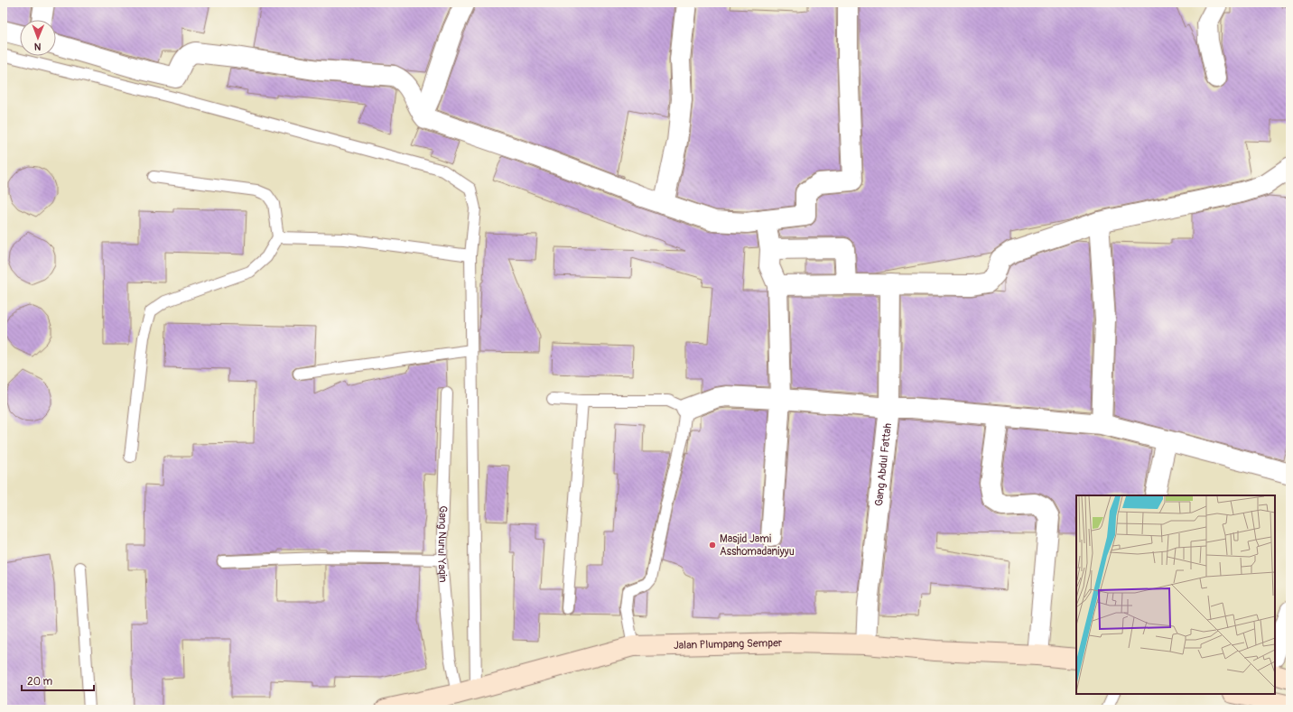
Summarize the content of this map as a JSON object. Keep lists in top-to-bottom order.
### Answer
{
  "streets": {
    "main road": ["Jalan Plumpang Semper"],
    "street": ["Gang Abdul Fattah"],
    "lane": ["Gang Nurul Yaqin"]
  },
  "crossings": [
    ["Gang Abdul Fattah", "Jalan Plumpang Semper"],
    ["Gang Nurul Yaqin", "Jalan Plumpang Semper"]
  ],
  "places": ["Masjid Jami Asshomadaniyyu"],
  "scale_bar": "20 m",
  "north": "bottom"
}
